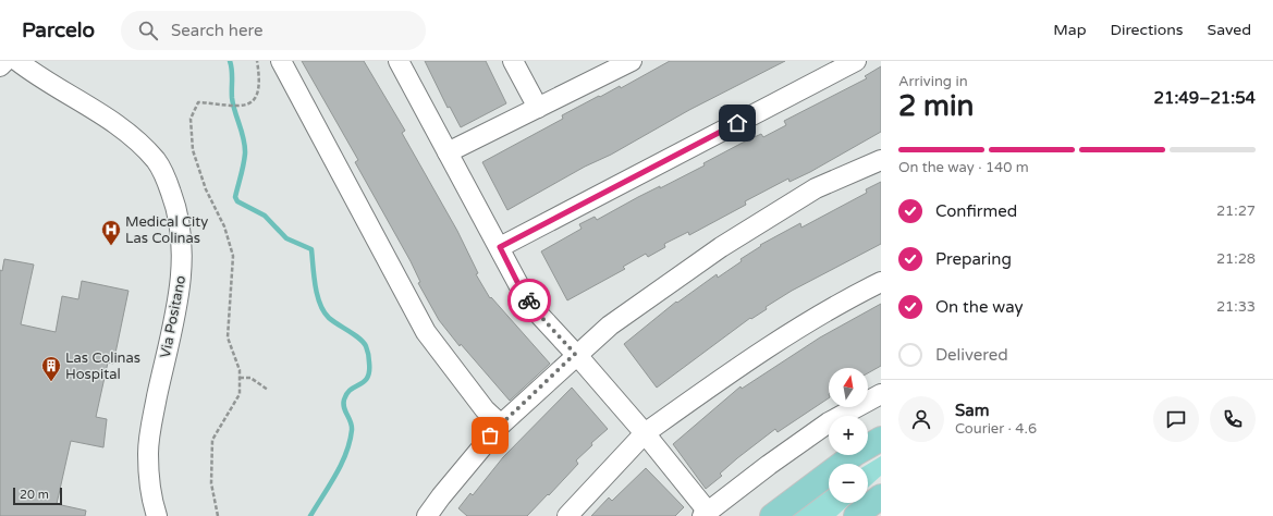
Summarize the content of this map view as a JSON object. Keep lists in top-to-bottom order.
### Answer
{
  "streets": {
    "street": ["Via Positano"]
  },
  "places": {
    "hospital": ["Medical City Las Colinas"],
    "building": ["Las Colinas Hospital"]
  },
  "scale_bar": "20 m",
  "north": "top",
  "page": {
    "header": "Parcelo",
    "search": "Search here",
    "nav": ["Map", "Directions", "Saved"],
    "heading": ["2 min", "Arriving in", "21:49–21:54"],
    "panel": ["Sam", "Courier · 4.6"],
    "bar": "On the way · 140 m",
    "list": [
      ["Confirmed", "21:27"],
      ["Preparing", "21:28"],
      ["On the way", "21:33"],
      "Delivered"
    ],
    "map_buttons": ["+", "−"],
    "scale": "20 m"
  }
}
